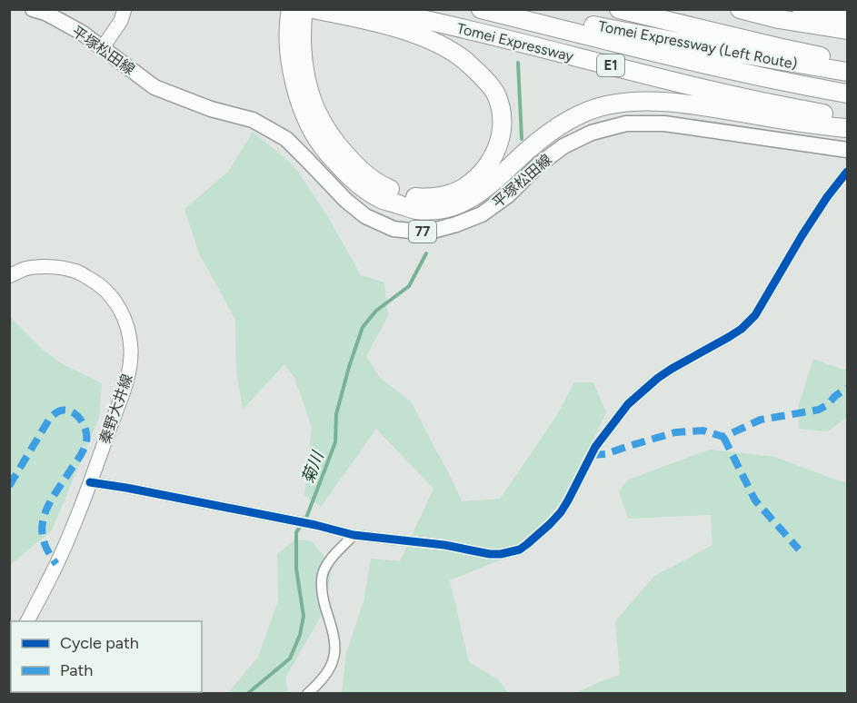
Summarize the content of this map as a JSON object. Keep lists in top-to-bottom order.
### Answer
{
  "streets": {
    "highway": ["Tomei Expressway", "Tomei Expressway (Left Route)", "E1"],
    "main road": ["平塚松田線", "77", "秦野大井線"]
  },
  "water": ["菊川"],
  "legend": ["Cycle path", "Path"]
}
